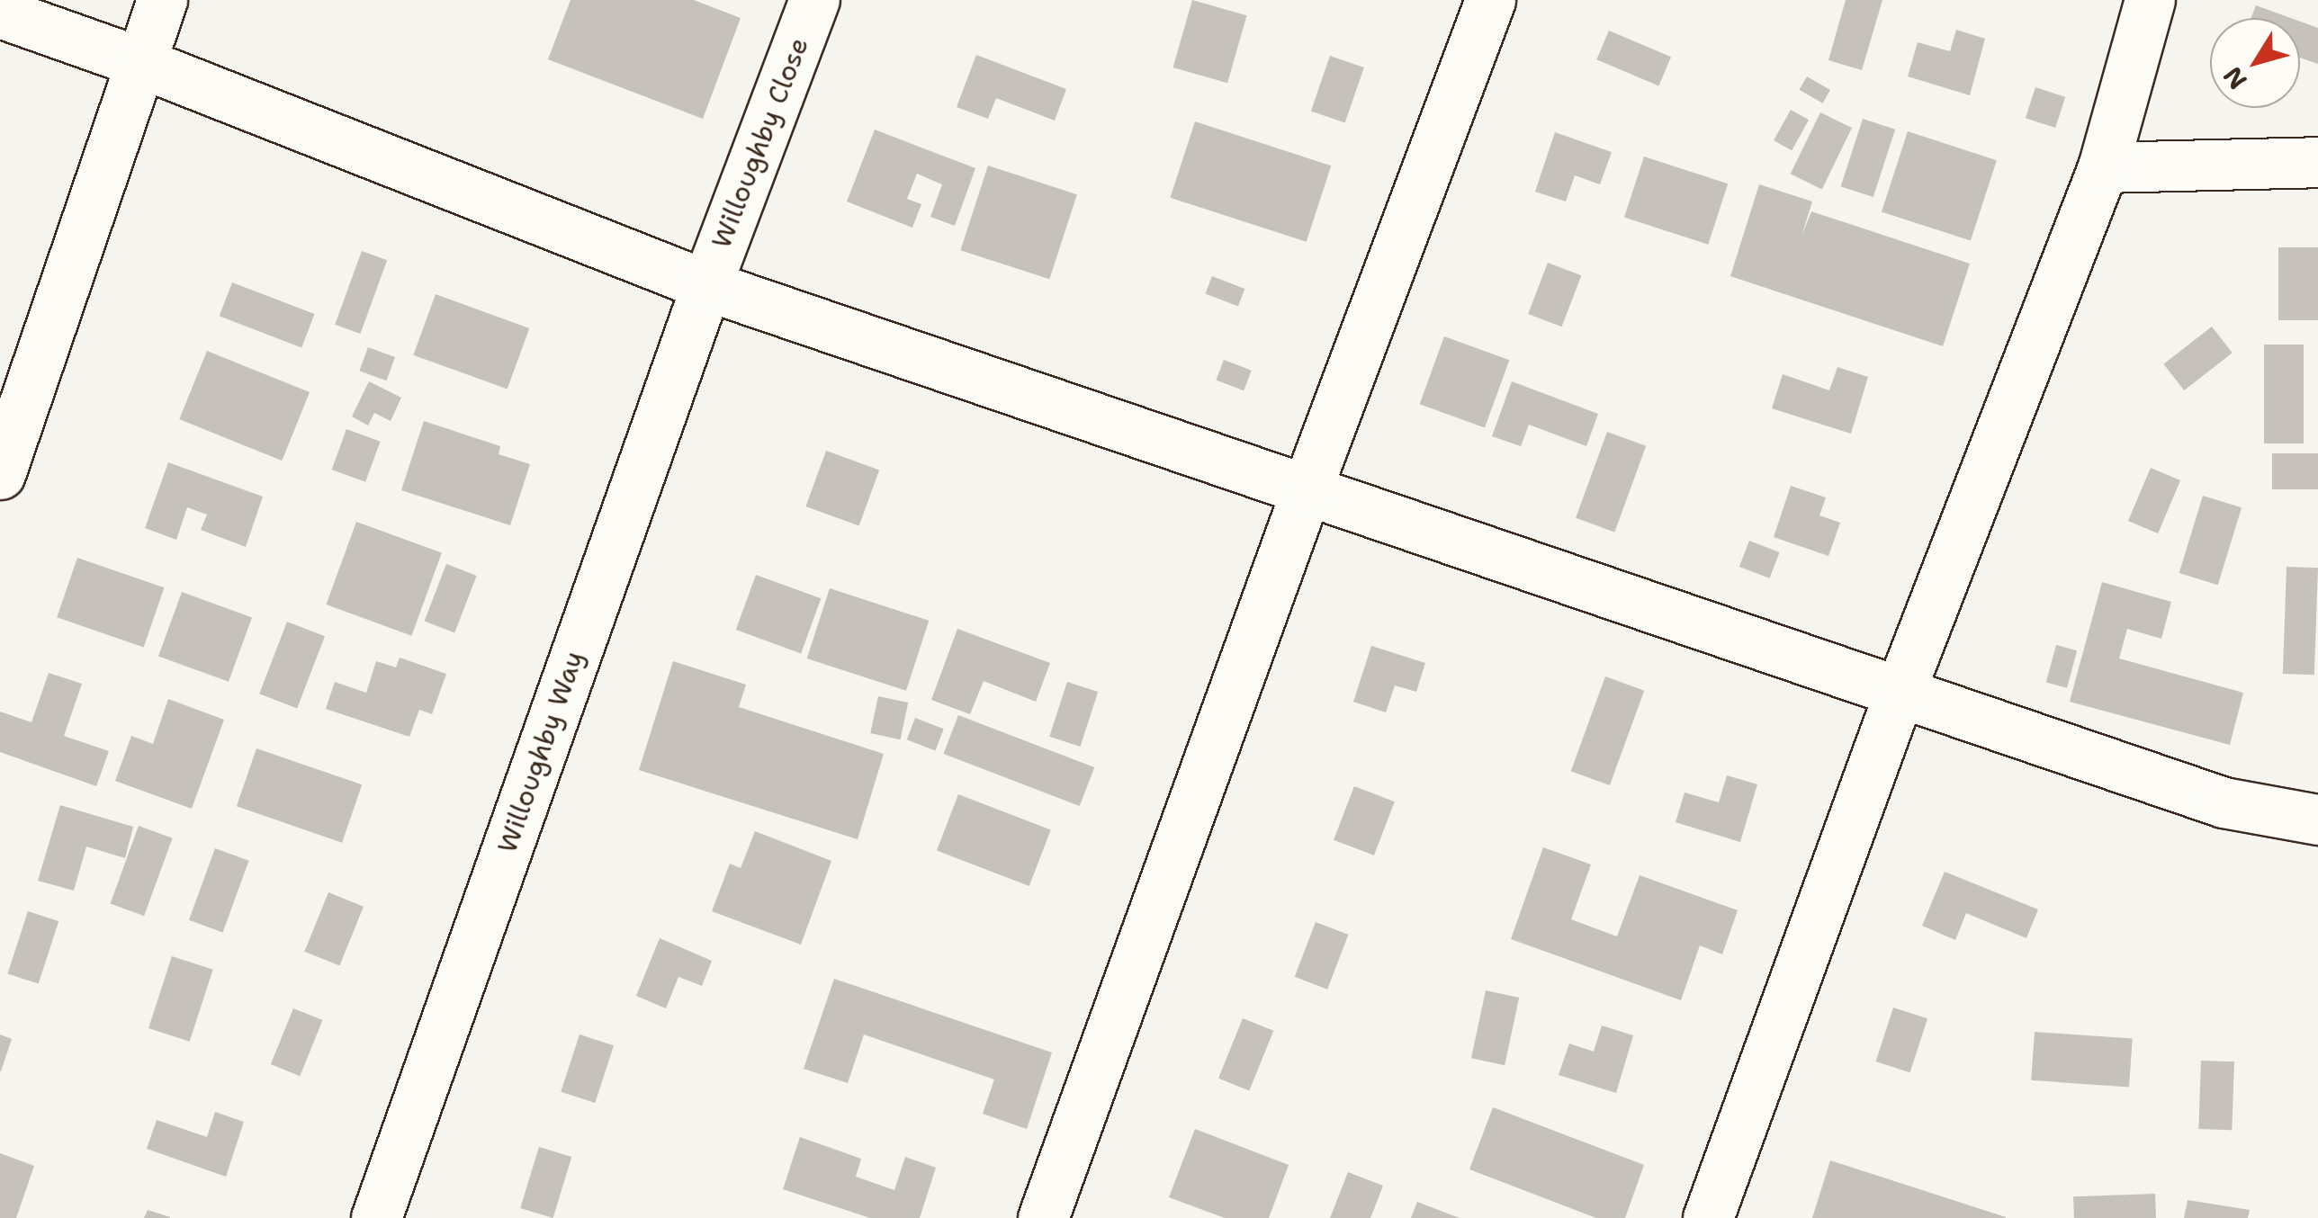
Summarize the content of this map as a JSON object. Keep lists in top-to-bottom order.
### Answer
{
  "streets": {
    "street": ["Willoughby Close", "Willoughby Way"]
  },
  "crossings": [
    ["Willoughby Close", "Willoughby Way"]
  ],
  "north": "bottom left"
}
